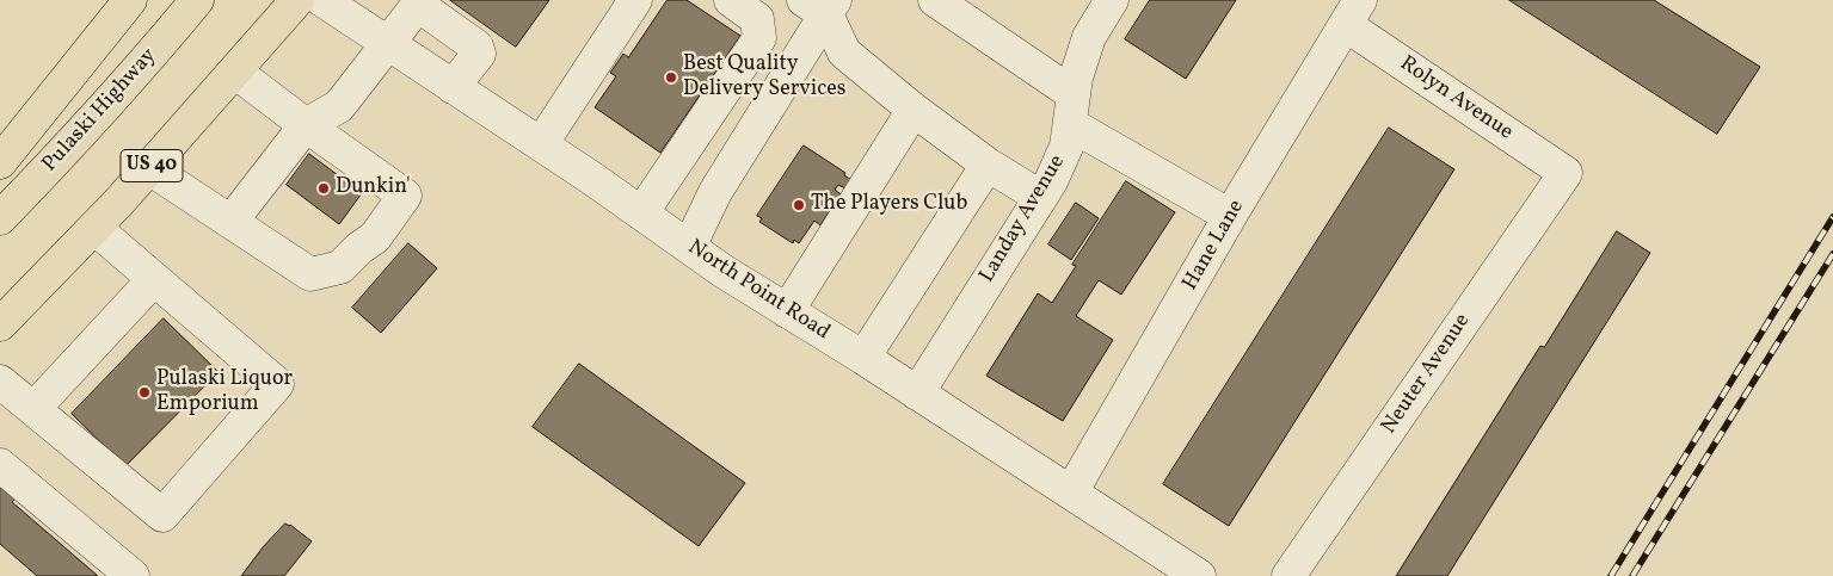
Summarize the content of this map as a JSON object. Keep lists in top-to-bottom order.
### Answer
{
  "streets": {
    "main road": ["Pulaski Highway", "US 40"],
    "street": [
      "Rolyn Avenue",
      "Landay Avenue",
      "Hane Lane",
      "North Point Road",
      "Neuter Avenue"
    ]
  },
  "crossings": [
    ["Rolyn Avenue", "Hane Lane"],
    ["Rolyn Avenue", "Neuter Avenue"],
    ["Landay Avenue", "North Point Road"],
    ["Hane Lane", "North Point Road"]
  ],
  "places": [
    "Best Quality Delivery Services",
    "Dunkin'",
    "The Players Club",
    "Pulaski Liquor Emporium"
  ]
}
